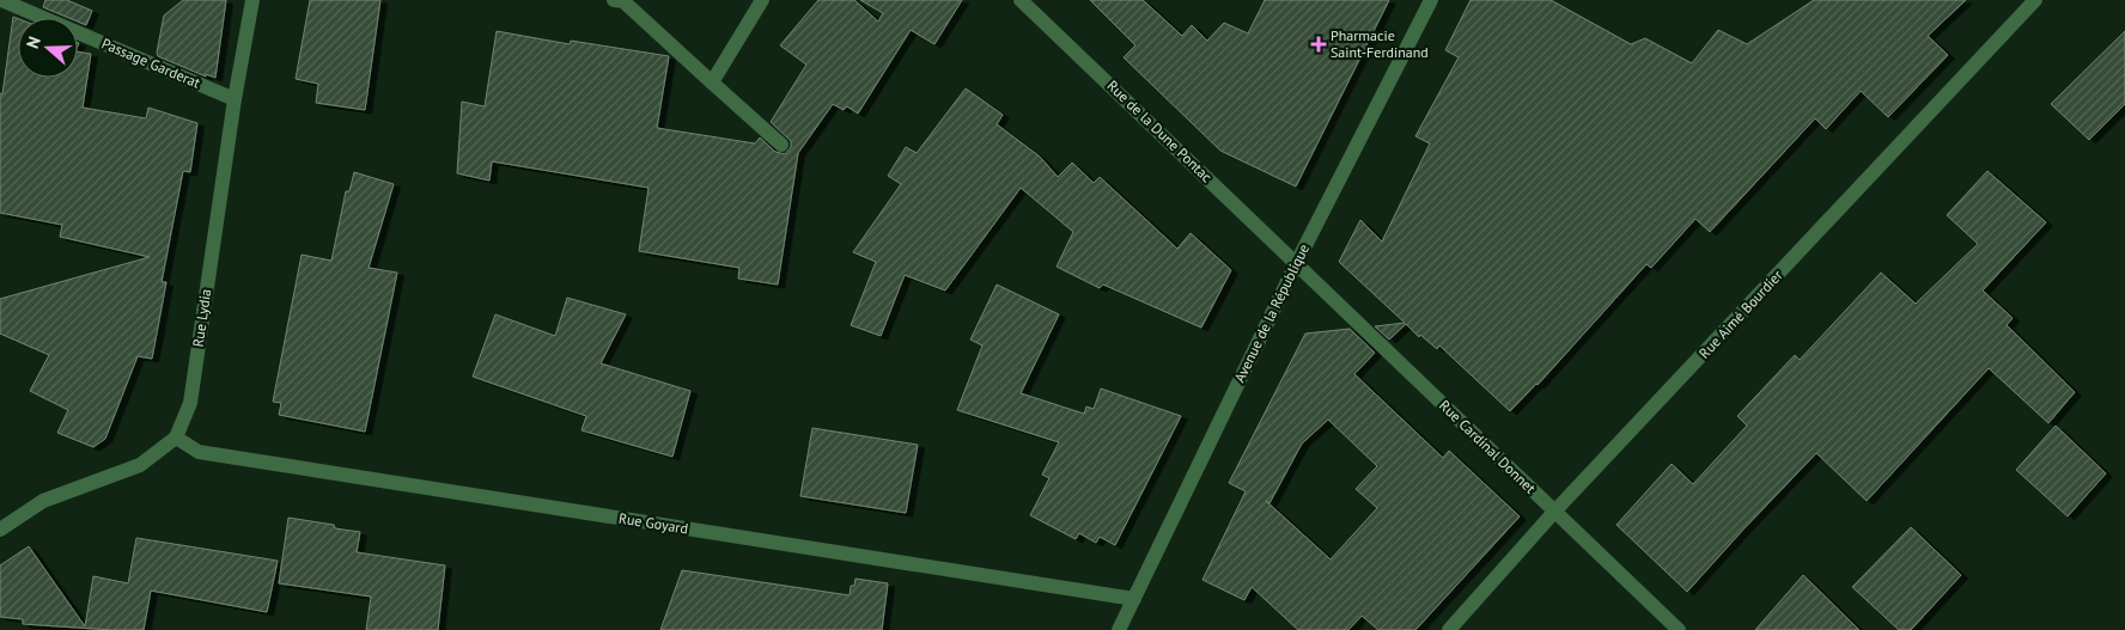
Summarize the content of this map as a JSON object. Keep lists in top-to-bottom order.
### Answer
{
  "streets": {
    "street": [
      "Passage Garderat",
      "Rue de la Dune Pontac",
      "Avenue de la République",
      "Rue Aimé Bourdier",
      "Rue Lydia",
      "Rue Cardinal Donnet",
      "Rue Goyard"
    ]
  },
  "crossings": [
    ["Passage Garderat", "Rue Lydia"],
    ["Rue de la Dune Pontac", "Avenue de la République"],
    ["Rue de la Dune Pontac", "Rue Cardinal Donnet"],
    ["Avenue de la République", "Rue Cardinal Donnet"],
    ["Avenue de la République", "Rue Goyard"],
    ["Rue Aimé Bourdier", "Rue Cardinal Donnet"],
    ["Rue Lydia", "Rue Goyard"]
  ],
  "places": {
    "health": ["Pharmacie Saint-Ferdinand"]
  },
  "north": "left"
}
